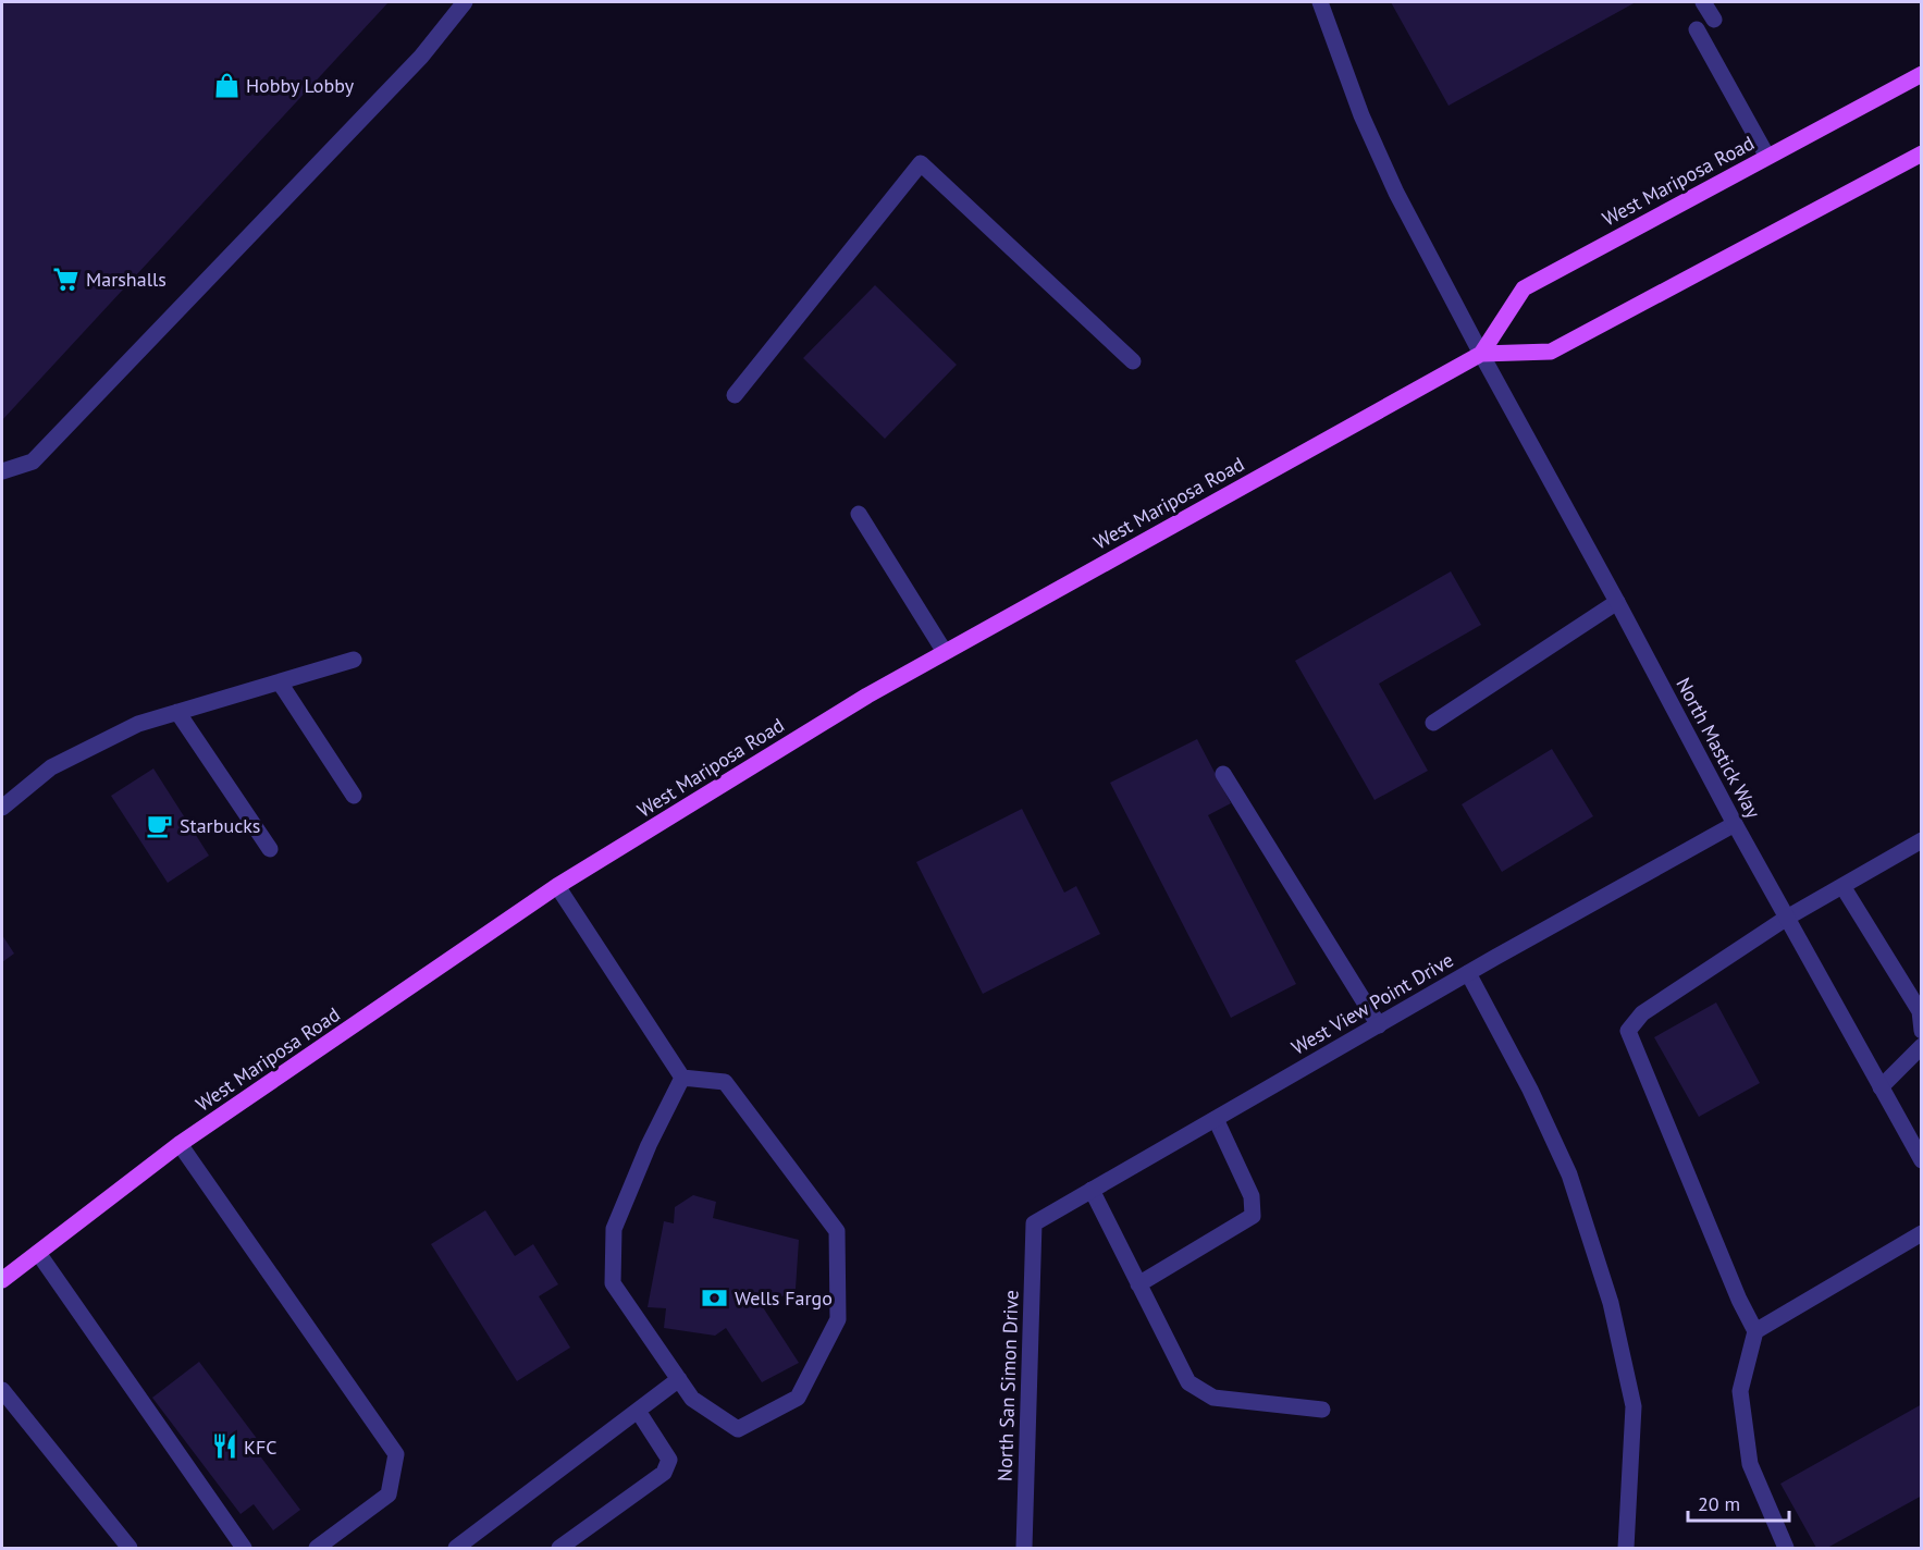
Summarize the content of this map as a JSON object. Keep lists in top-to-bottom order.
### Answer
{
  "streets": {
    "main road": ["West Mariposa Road"],
    "street": ["North Mastick Way", "West View Point Drive", "North San Simon Drive"]
  },
  "crossings": [
    ["West Mariposa Road", "North Mastick Way"],
    ["North Mastick Way", "West View Point Drive"],
    ["West View Point Drive", "North San Simon Drive"]
  ],
  "places": {
    "shop": ["Hobby Lobby"],
    "supermarket": ["Marshalls"],
    "cafe": ["Starbucks"],
    "bank": ["Wells Fargo"],
    "restaurant": ["KFC"]
  },
  "scale_bar": "20 m"
}
